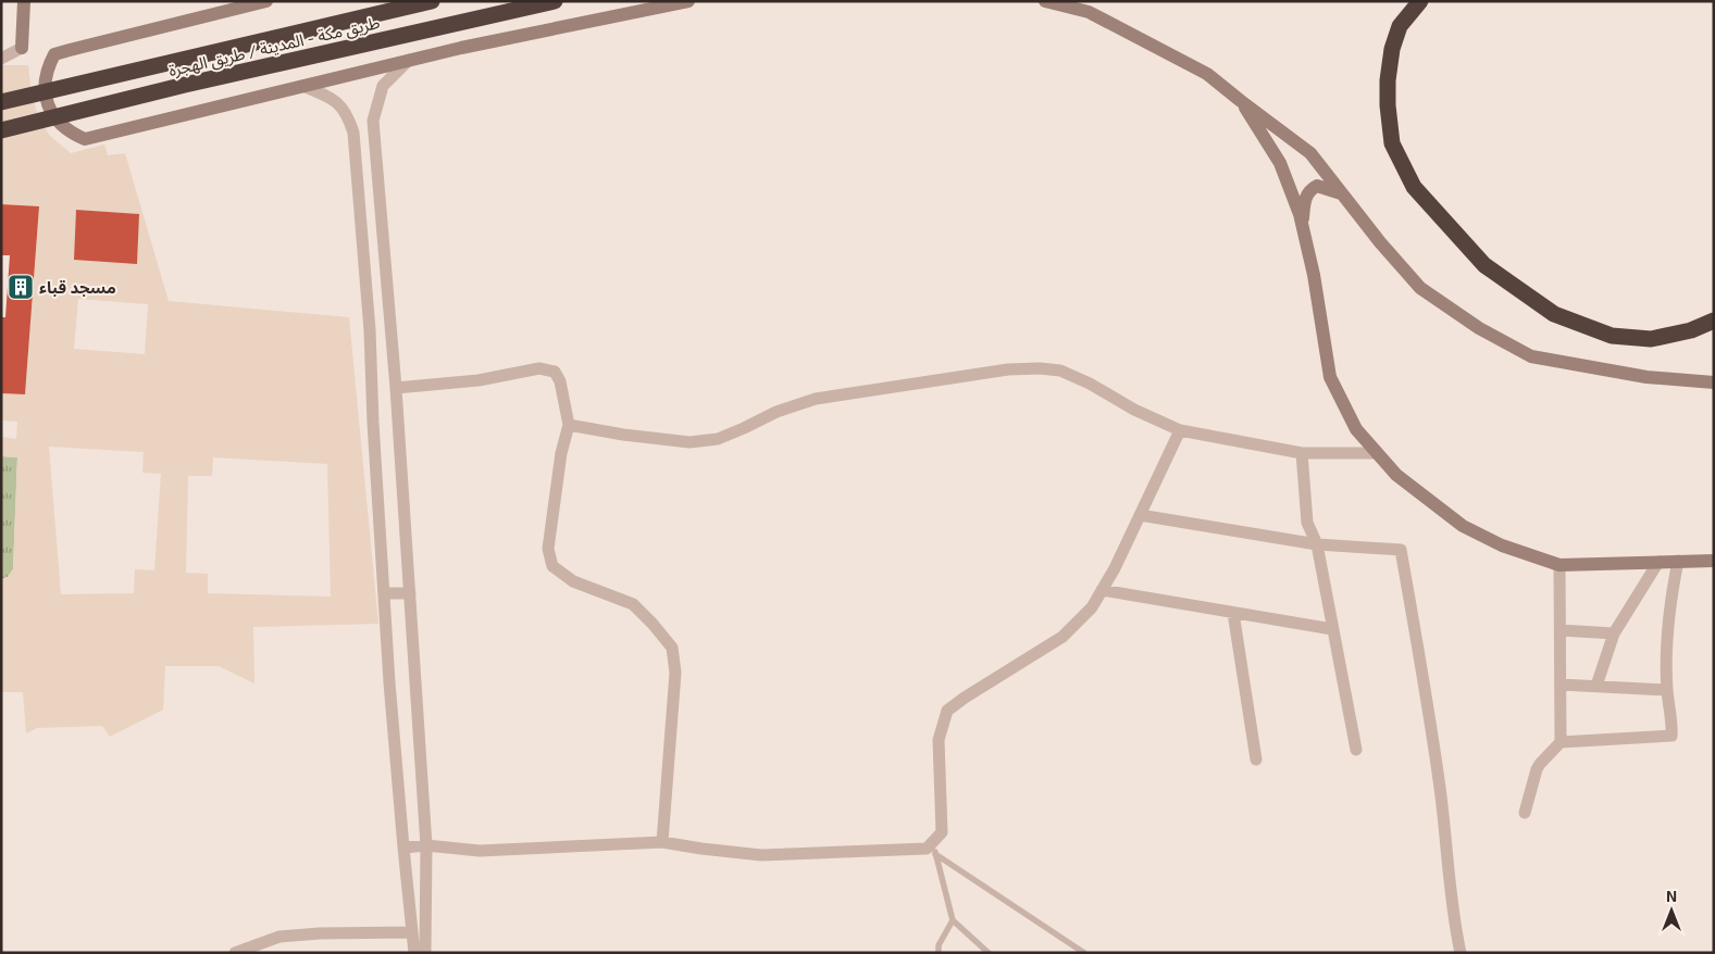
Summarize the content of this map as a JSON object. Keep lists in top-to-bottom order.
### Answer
{
  "streets": {
    "highway": ["طريق مكة - المدينة / طريق الهجرة"]
  },
  "places": {
    "building": ["مسجد قباء"]
  },
  "north": "top"
}
